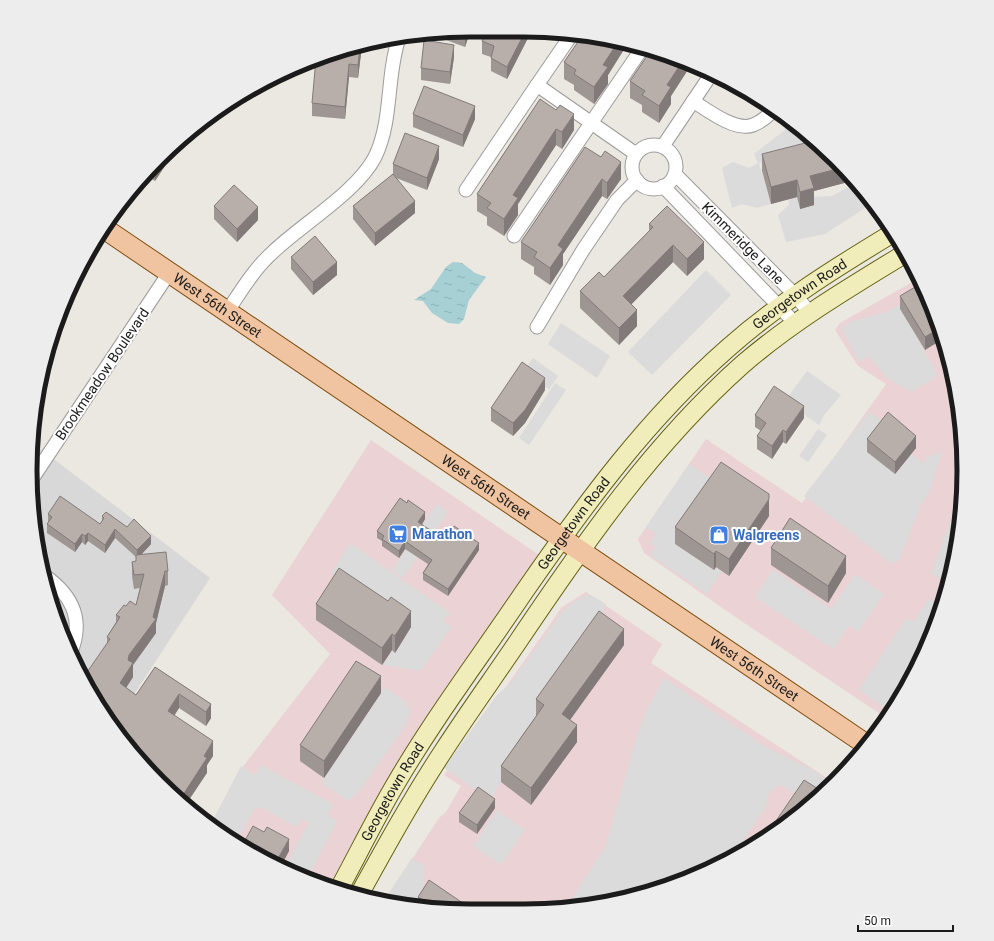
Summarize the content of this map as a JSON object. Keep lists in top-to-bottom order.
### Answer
{
  "streets": {
    "main road": ["Georgetown Road", "West 56th Street"],
    "street": ["Kimmeridge Lane", "Brookmeadow Boulevard"]
  },
  "crossings": [
    ["Kimmeridge Lane", "Georgetown Road"],
    ["Georgetown Road", "West 56th Street"],
    ["West 56th Street", "Brookmeadow Boulevard"]
  ],
  "places": {
    "supermarket": ["Marathon"],
    "shop": ["Walgreens"]
  },
  "scale_bar": "50 m"
}
